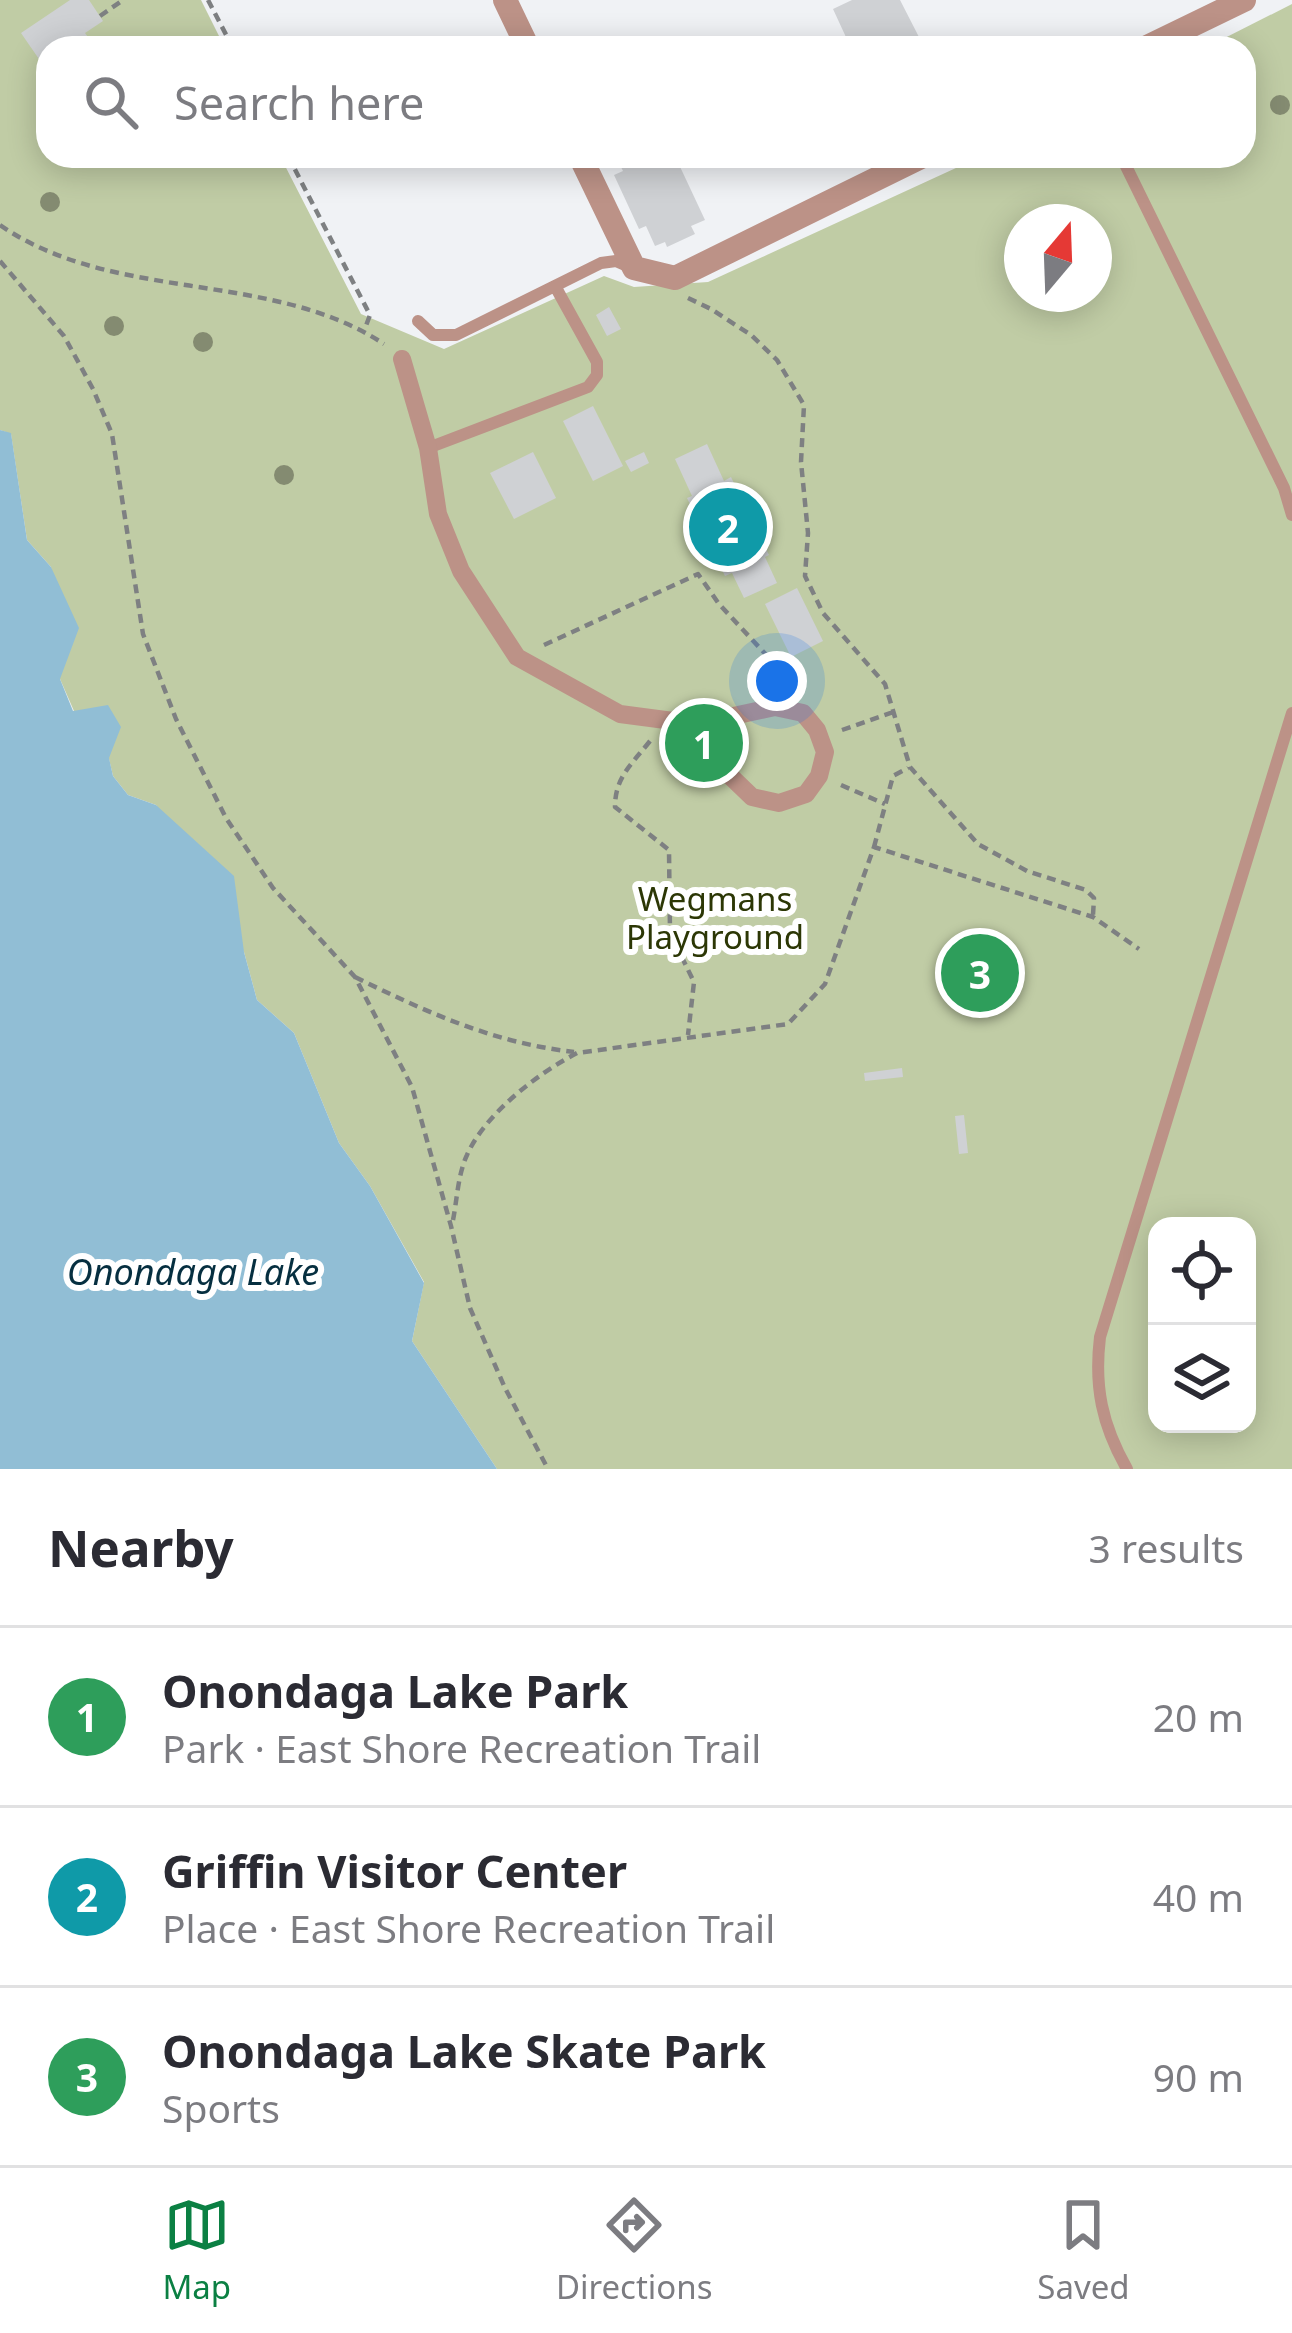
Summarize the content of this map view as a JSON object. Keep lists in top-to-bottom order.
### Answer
{
  "water": ["Onondaga Lake"],
  "parks": ["Wegmans Playground"],
  "north": "top",
  "page": {
    "search": "Search here",
    "pins": ["2", "1", "3"],
    "heading": ["Nearby", "3 results"],
    "list": [
      {
        "mark": "1",
        "name": "Onondaga Lake Park",
        "note": "Park · East Shore Recreation Trail",
        "value": "20 m"
      },
      {
        "mark": "2",
        "name": "Griffin Visitor Center",
        "note": "Place · East Shore Recreation Trail",
        "value": "40 m"
      },
      {
        "mark": "3",
        "name": "Onondaga Lake Skate Park",
        "note": "Sports",
        "value": "90 m"
      }
    ],
    "nav": ["Map", "Directions", "Saved"]
  }
}
